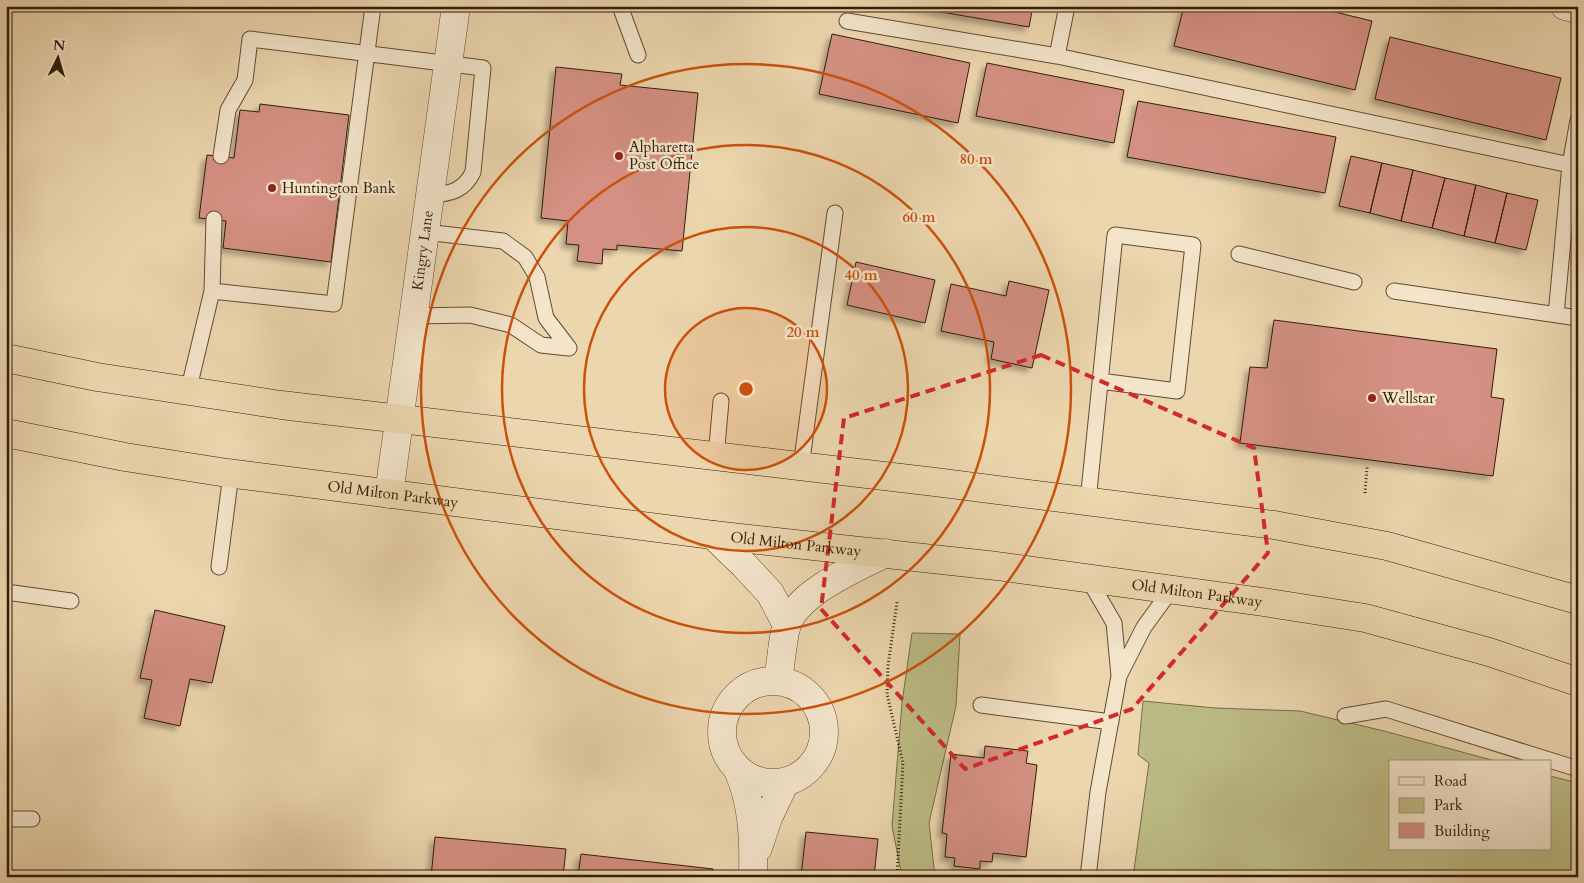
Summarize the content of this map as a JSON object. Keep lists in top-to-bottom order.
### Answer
{
  "streets": {
    "highway": ["Old Milton Parkway"],
    "street": ["Kingry Lane"]
  },
  "crossings": [
    ["Kingry Lane", "Old Milton Parkway"]
  ],
  "places": ["Alpharetta Post Office", "Huntington Bank", "Wellstar"],
  "legend": ["Road", "Park", "Building"],
  "north": "top",
  "rings": [
    "80 m",
    "60 m",
    "40 m",
    "20 m"
  ]
}
